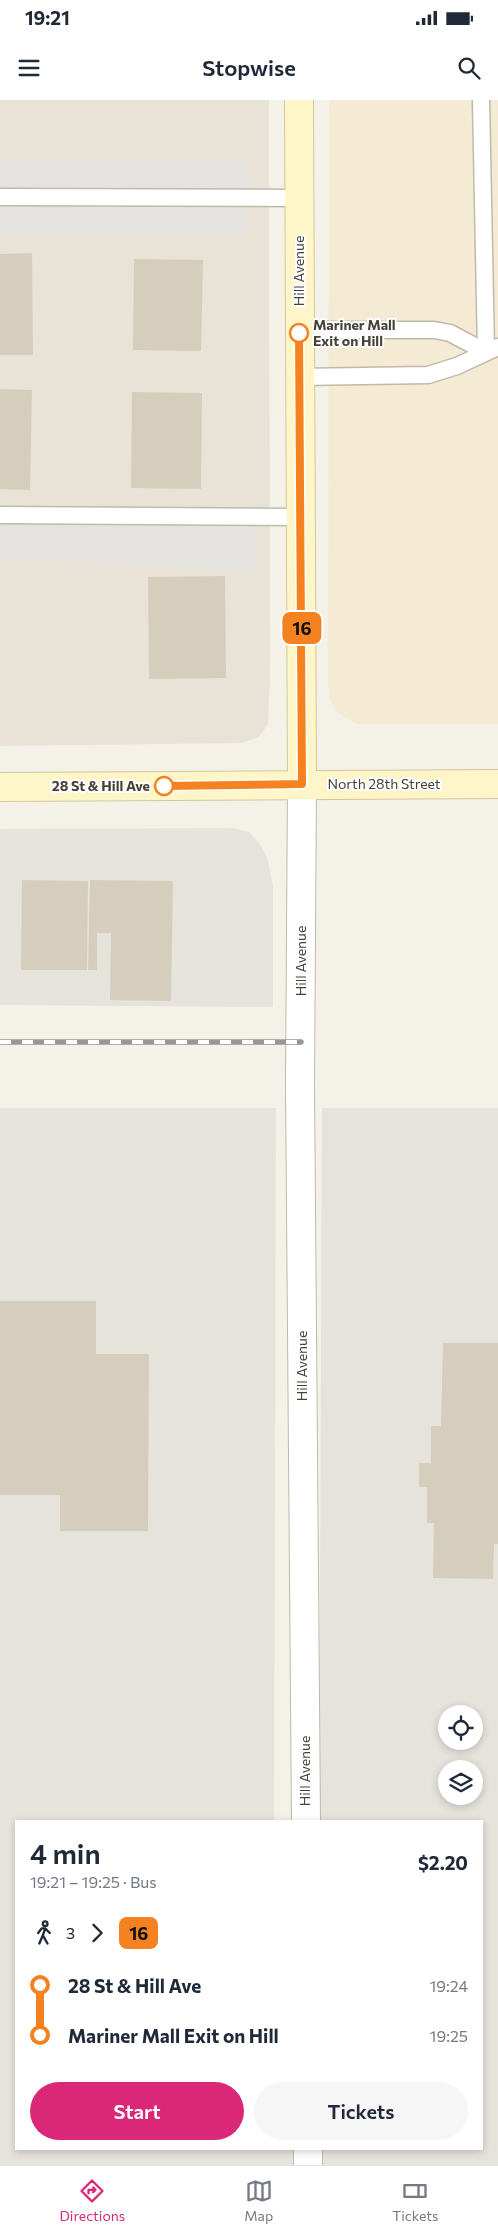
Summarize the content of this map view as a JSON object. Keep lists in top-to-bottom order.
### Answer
{
  "streets": {
    "street": ["Hill Avenue", "North 28th Street"]
  },
  "crossings": [
    ["Hill Avenue", "North 28th Street"]
  ],
  "places": ["Mariner Mall Exit on Hill", "28 St & Hill Ave"],
  "lines": ["bus line 16"],
  "page": {
    "status": "19:21",
    "header": "Stopwise",
    "on_map": "16",
    "heading": ["4 min", "19:21 – 19:25 · Bus", "$2.20"],
    "legs": ["3", "16"],
    "list": [
      {
        "name": "28 St & Hill Ave",
        "value": "19:24"
      },
      {
        "name": "Mariner Mall Exit on Hill",
        "value": "19:25"
      }
    ],
    "buttons": ["Start", "Tickets"],
    "tabs": ["Directions", "Map", "Tickets"]
  }
}
